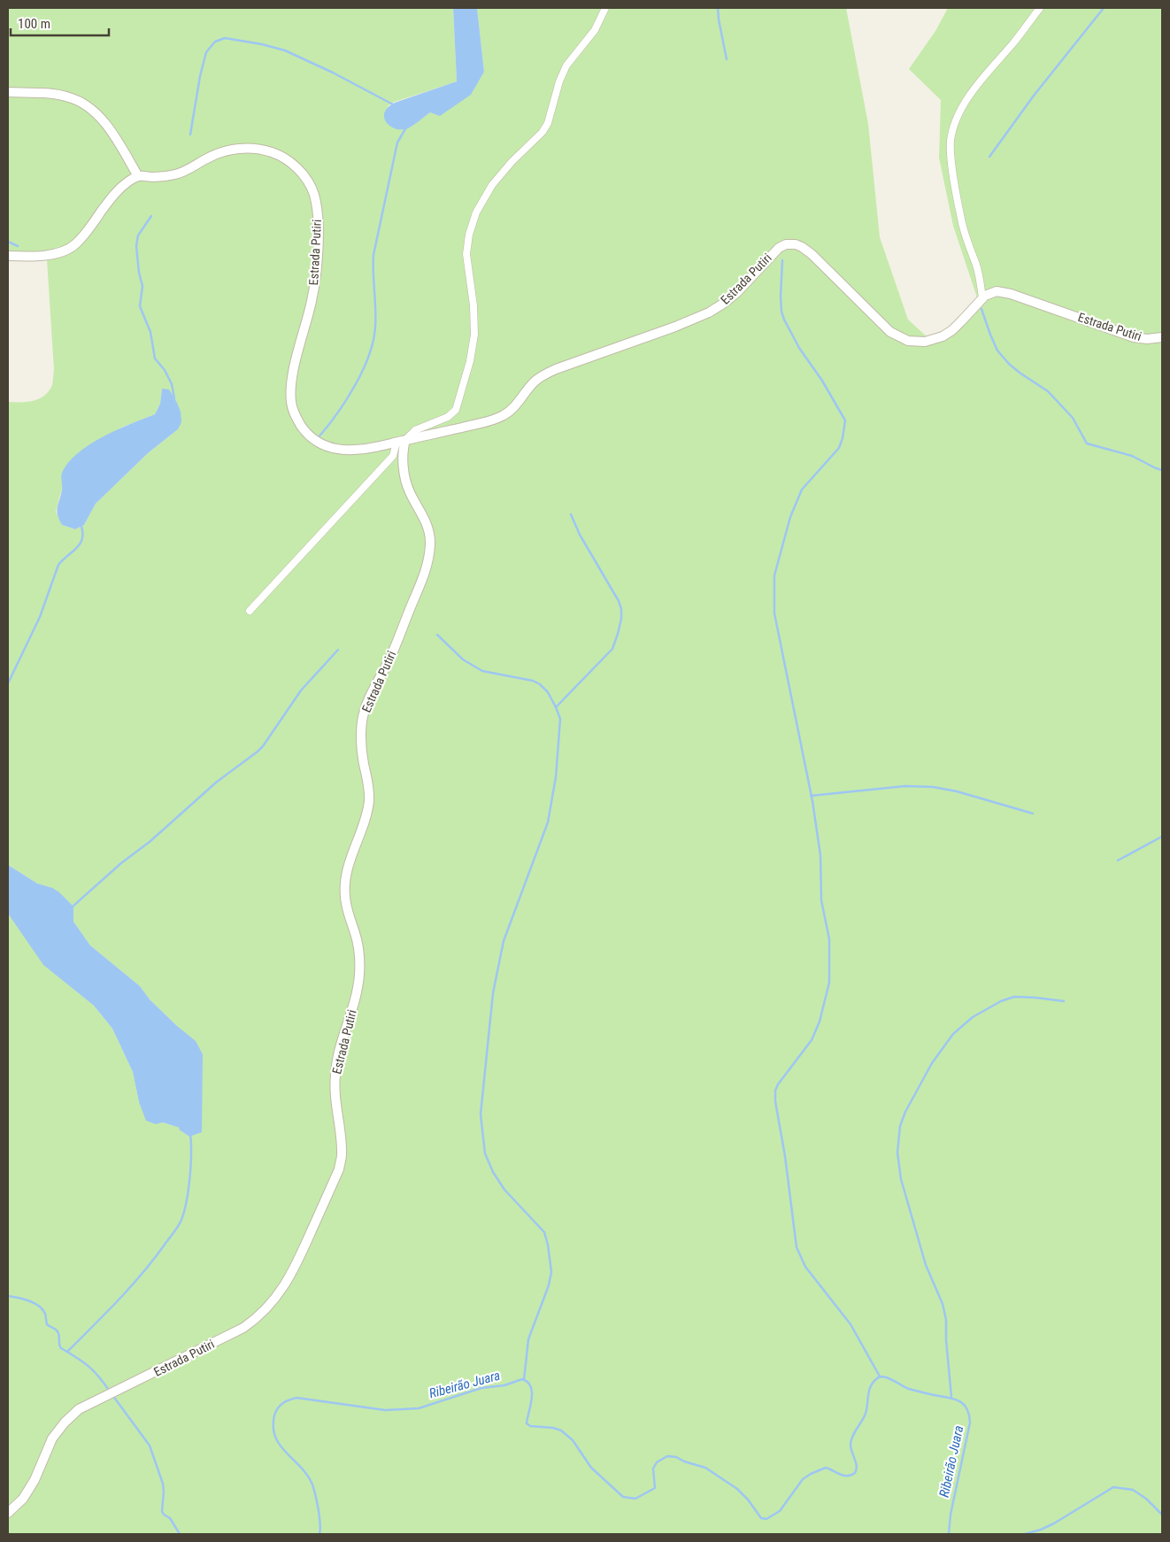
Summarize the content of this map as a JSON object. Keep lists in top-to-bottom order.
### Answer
{
  "streets": {
    "street": ["Estrada Putiri"]
  },
  "water": ["Ribeirão Juara"],
  "scale_bar": "100 m"
}
